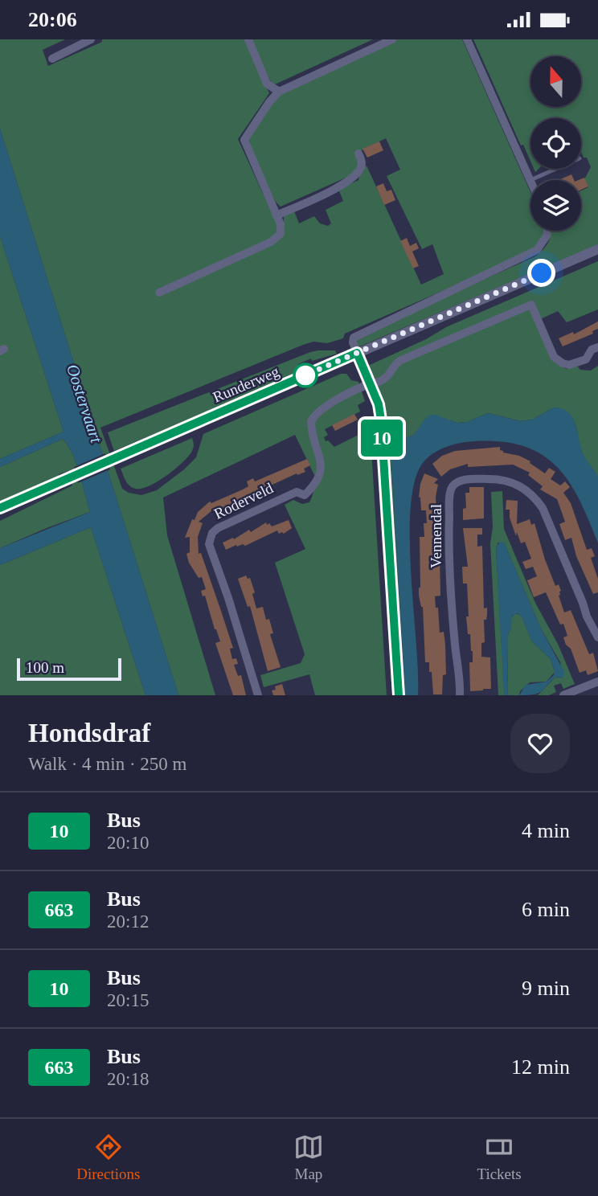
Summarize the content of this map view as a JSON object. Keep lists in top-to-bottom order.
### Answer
{
  "streets": {
    "street": ["Runderweg", "Roderveld", "Vennendal"]
  },
  "water": ["Oostervaart"],
  "lines": ["bus line 10"],
  "scale_bar": "100 m",
  "north": "top",
  "page": {
    "status": "20:06",
    "on_map": "10",
    "scale": "100 m",
    "heading": ["Hondsdraf", "Walk · 4 min · 250 m"],
    "list": [
      {
        "mark": "10",
        "name": "Bus",
        "note": "20:10",
        "value": "4 min"
      },
      {
        "mark": "663",
        "name": "Bus",
        "note": "20:12",
        "value": "6 min"
      },
      {
        "mark": "10",
        "name": "Bus",
        "note": "20:15",
        "value": "9 min"
      },
      {
        "mark": "663",
        "name": "Bus",
        "note": "20:18",
        "value": "12 min"
      }
    ],
    "tabs": ["Directions", "Map", "Tickets"]
  }
}
